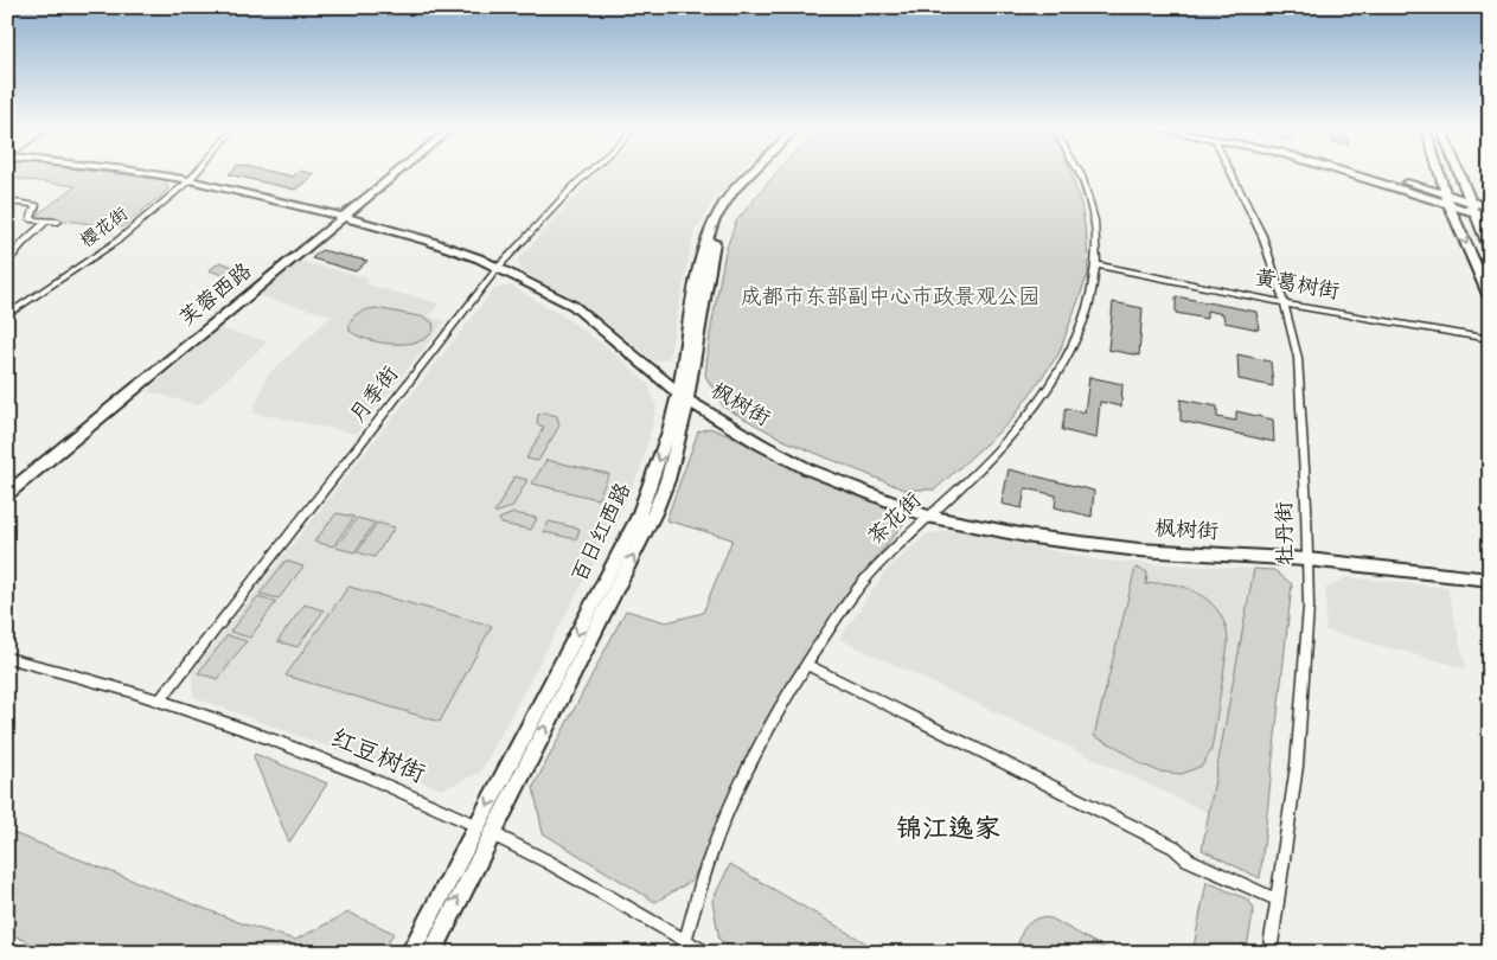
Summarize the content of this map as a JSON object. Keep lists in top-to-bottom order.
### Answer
{
  "streets": {
    "street": [
      "樱花街",
      "黄葛树街",
      "芙蓉西路",
      "月季街",
      "枫树街",
      "茶花街",
      "百日红西路",
      "牡丹街",
      "红豆树街"
    ]
  },
  "crossings": [
    ["樱花街", "枫树街"],
    ["黄葛树街", "茶花街"],
    ["黄葛树街", "牡丹街"],
    ["芙蓉西路", "枫树街"],
    ["月季街", "枫树街"],
    ["月季街", "红豆树街"],
    ["枫树街", "茶花街"],
    ["枫树街", "百日红西路"],
    ["枫树街", "牡丹街"],
    ["茶花街", "红豆树街"],
    ["百日红西路", "红豆树街"]
  ],
  "districts": ["锦江逸家"],
  "parks": ["成都市东部副中心市政景观公园"]
}
